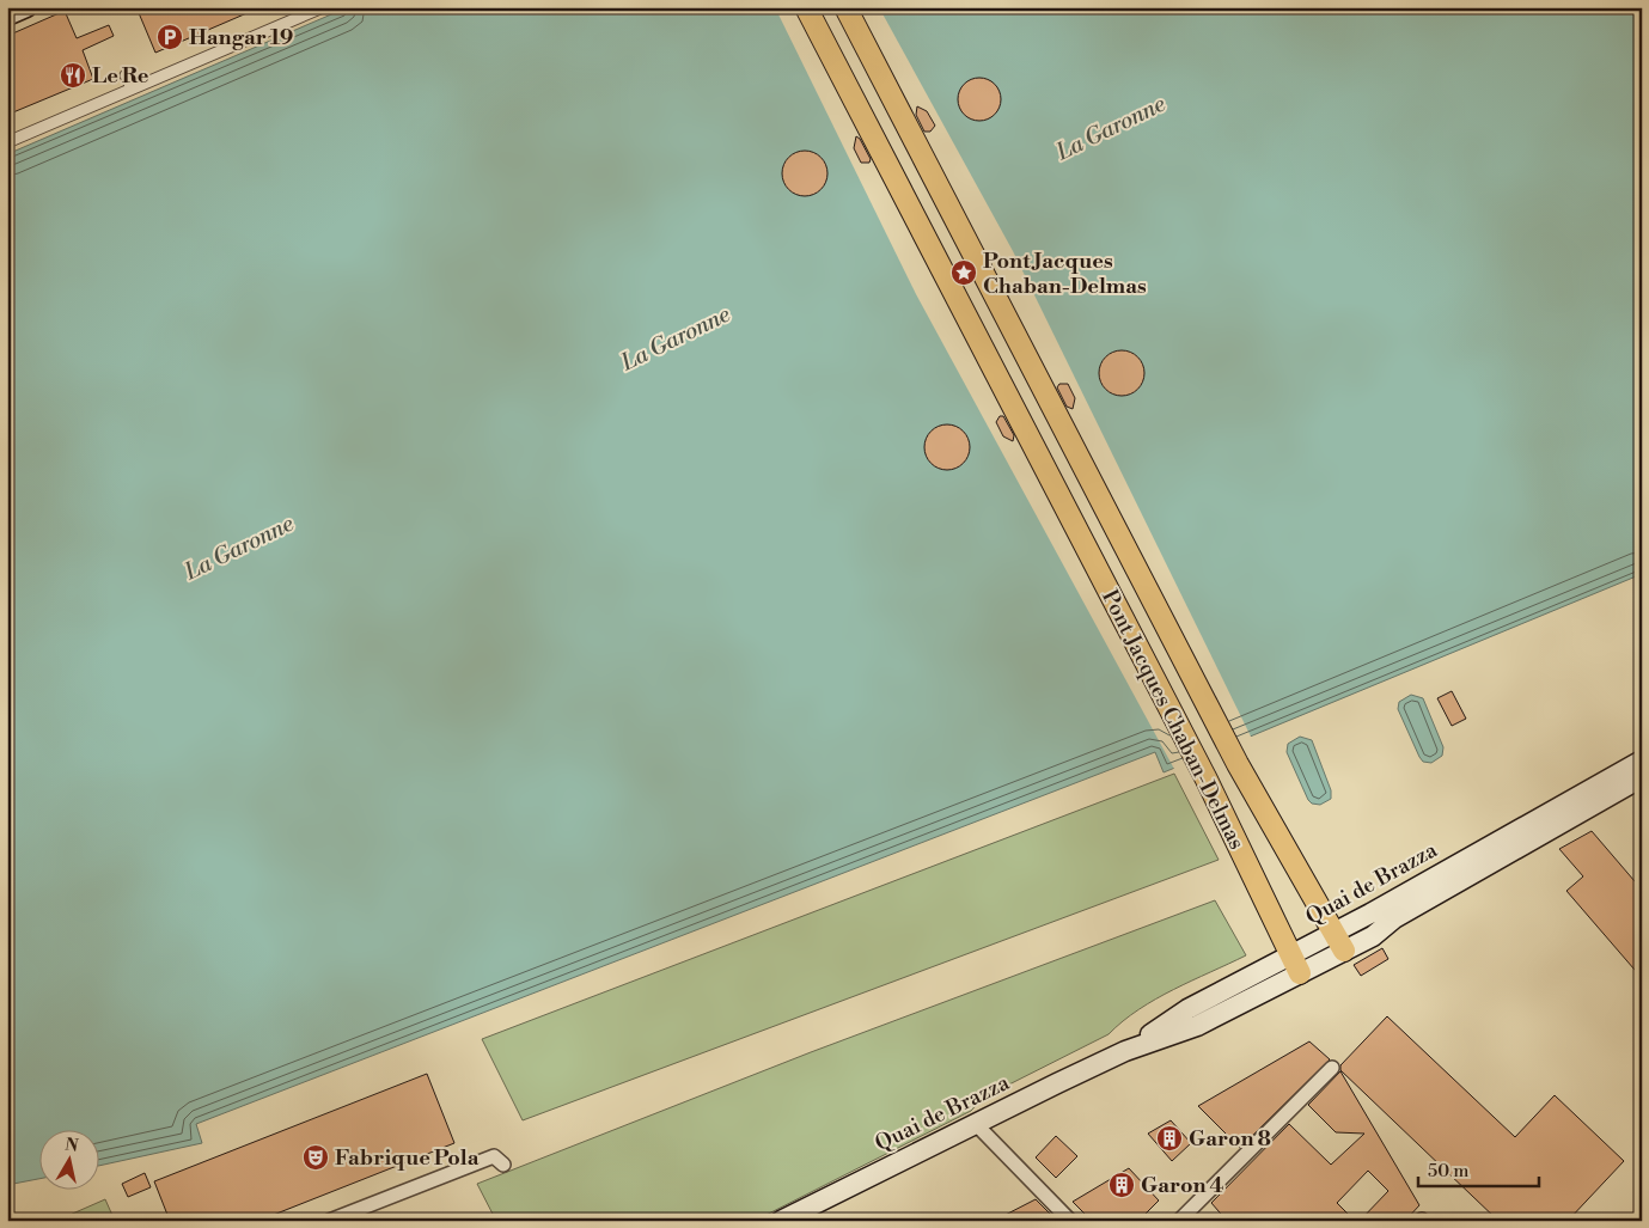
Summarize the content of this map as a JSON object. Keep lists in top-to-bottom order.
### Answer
{
  "streets": {
    "main road": ["Pont Jacques Chaban-Delmas", "Quai de Brazza"]
  },
  "crossings": [
    ["Pont Jacques Chaban-Delmas", "Quai de Brazza"]
  ],
  "water": ["La Garonne"],
  "places": {
    "parking": ["Hangar 19"],
    "restaurant": ["Le Re"],
    "place": ["Pont Jacques Chaban-Delmas"],
    "building": ["Garon 8", "Garon 4"],
    "theatre": ["Fabrique Pola"]
  },
  "scale_bar": "50 m",
  "north": "top"
}
